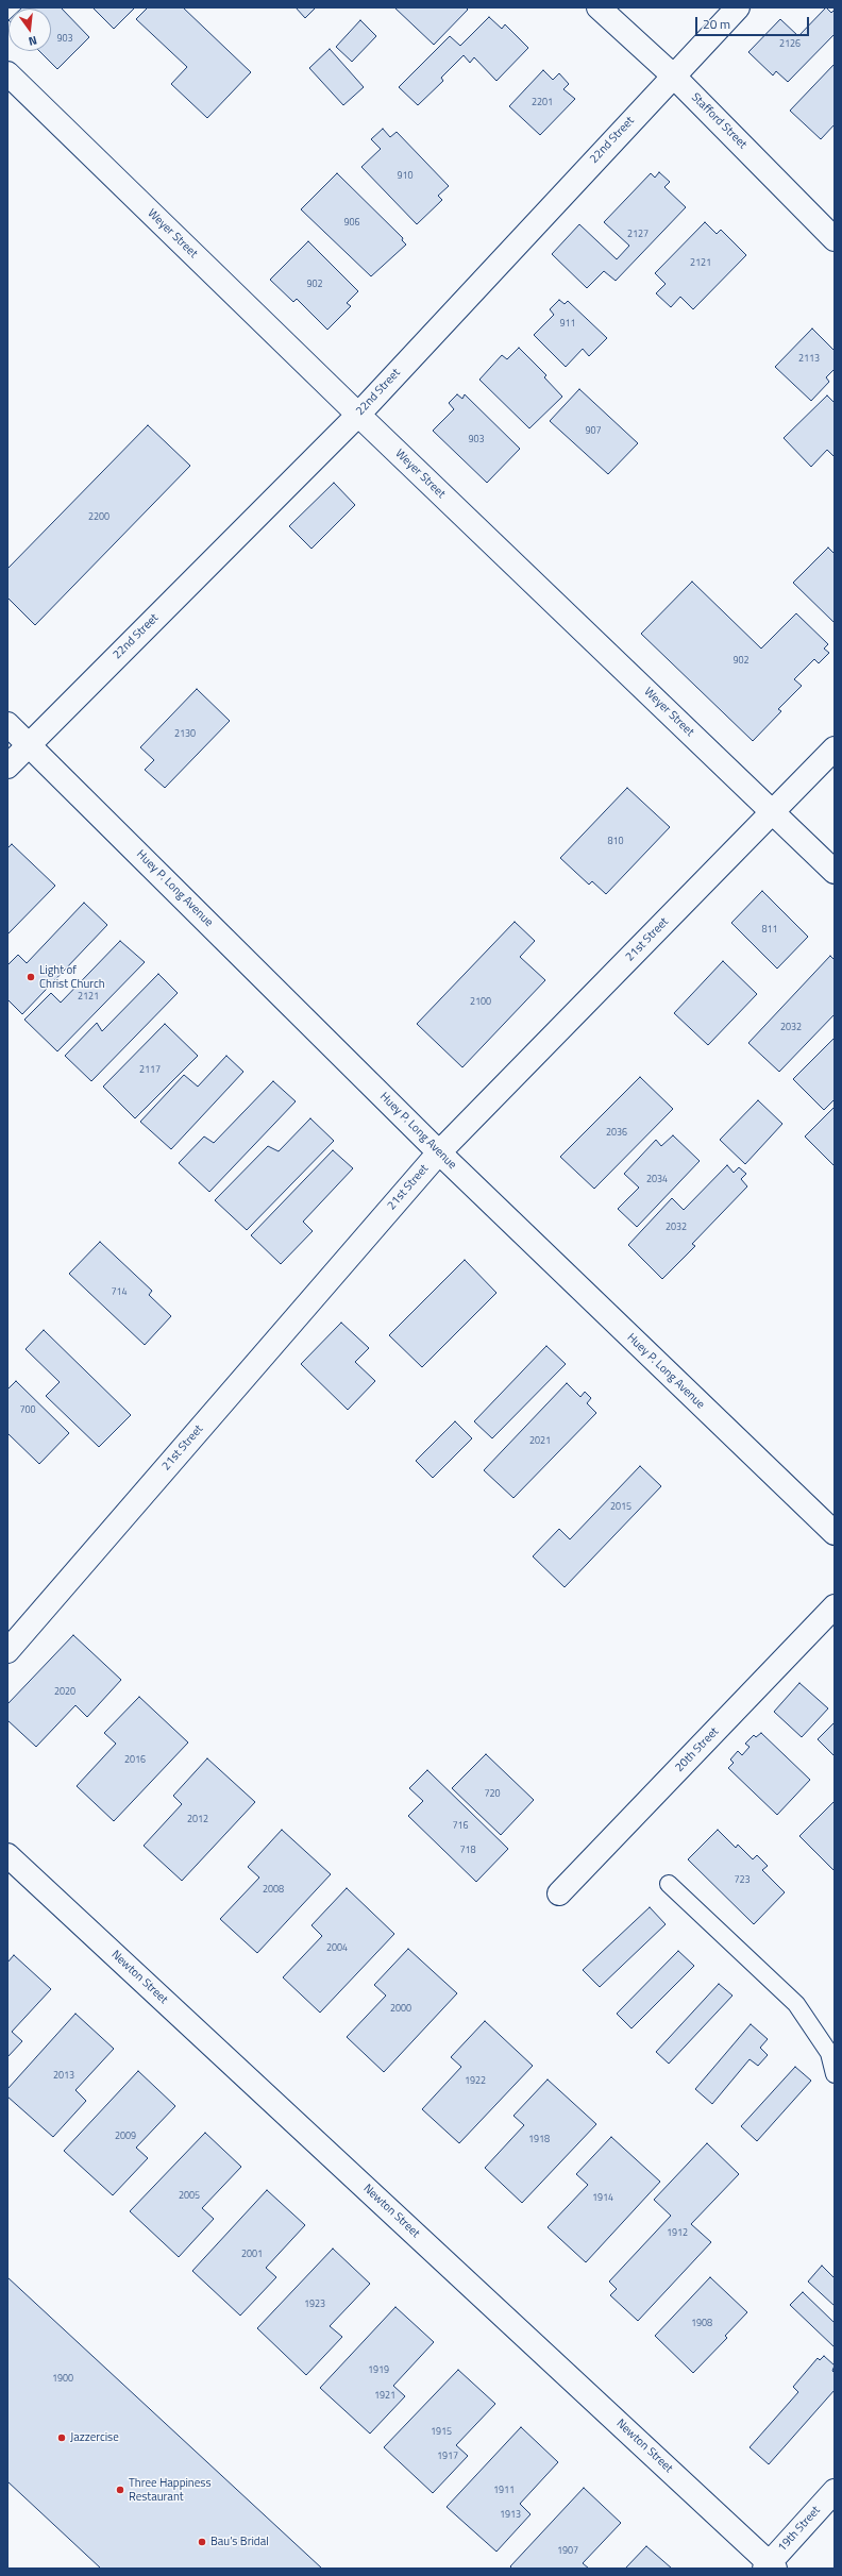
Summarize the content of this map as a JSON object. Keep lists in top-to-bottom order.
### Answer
{
  "streets": {
    "street": [
      "Stafford Street",
      "22nd Street",
      "Weyer Street",
      "Huey P. Long Avenue",
      "21st Street",
      "20th Street",
      "Newton Street",
      "19th Street"
    ]
  },
  "crossings": [
    ["Stafford Street", "22nd Street"],
    ["22nd Street", "Weyer Street"],
    ["22nd Street", "Huey P. Long Avenue"],
    ["Weyer Street", "21st Street"],
    ["Huey P. Long Avenue", "21st Street"],
    ["Newton Street", "19th Street"]
  ],
  "places": [
    "Light of Christ Church",
    "Jazzercise",
    "Three Happiness Restaurant",
    "Bau’s Bridal"
  ],
  "house_numbers": [
    "903",
    "2126",
    "2201",
    "910",
    "906",
    "2127",
    "2121",
    "902",
    "911",
    "2113",
    "907",
    "903",
    "2200",
    "902",
    "2130",
    "810",
    "811",
    "2121",
    "2100",
    "2032",
    "2117",
    "2036",
    "2034",
    "2032",
    "714",
    "700",
    "2021",
    "2015",
    "2020",
    "2016",
    "720",
    "2012",
    "716",
    "718",
    "723",
    "2008",
    "2004",
    "2000",
    "2013",
    "1922",
    "2009",
    "1918",
    "2005",
    "1914",
    "1912",
    "2001",
    "1923",
    "1908",
    "1919",
    "1900",
    "1921",
    "1915",
    "1917",
    "1911",
    "1913",
    "1907"
  ],
  "scale_bar": "20 m",
  "north": "bottom"
}
